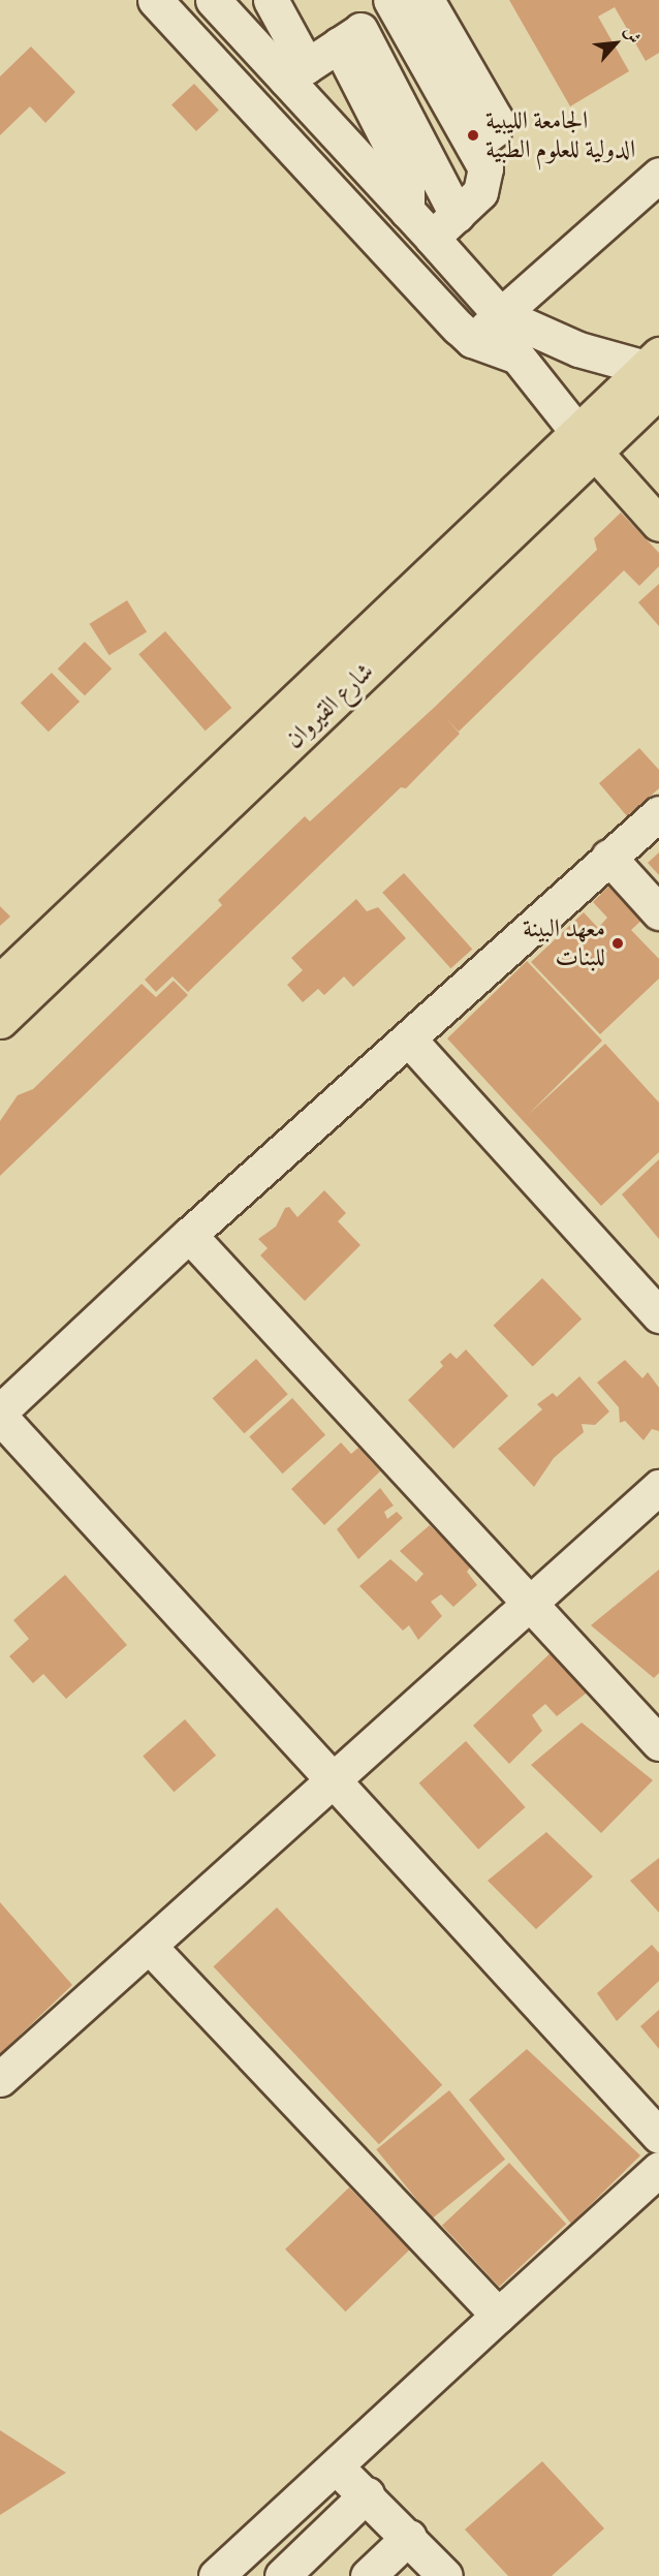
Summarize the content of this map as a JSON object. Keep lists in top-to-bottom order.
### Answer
{
  "streets": {
    "main road": ["شارع القيروان"]
  },
  "places": ["الجامعة الليبية الدولية للعلوم الطبية", "معهد البينة للبنات"],
  "north": "top right"
}
